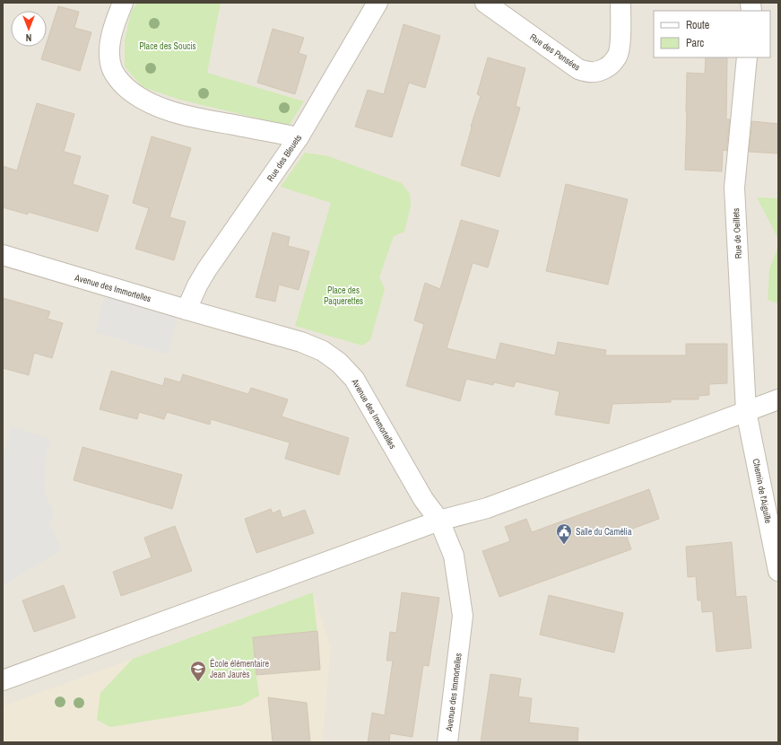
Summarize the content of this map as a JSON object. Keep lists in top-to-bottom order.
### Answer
{
  "streets": {
    "street": [
      "Rue des Pensées",
      "Rue des Bleuets",
      "Rue de Oeillets",
      "Avenue des Immortelles",
      "Chemin de l'Aiguille"
    ]
  },
  "crossings": [
    ["Rue des Bleuets", "Avenue des Immortelles"],
    ["Rue de Oeillets", "Chemin de l'Aiguille"]
  ],
  "parks": ["Place des Soucis", "Place des Paquerettes"],
  "places": {
    "public building": ["Salle du Camélia"],
    "school or university": ["École élémentaire Jean Jaurès"]
  },
  "legend": ["Route", "Parc"],
  "north": "bottom"
}
